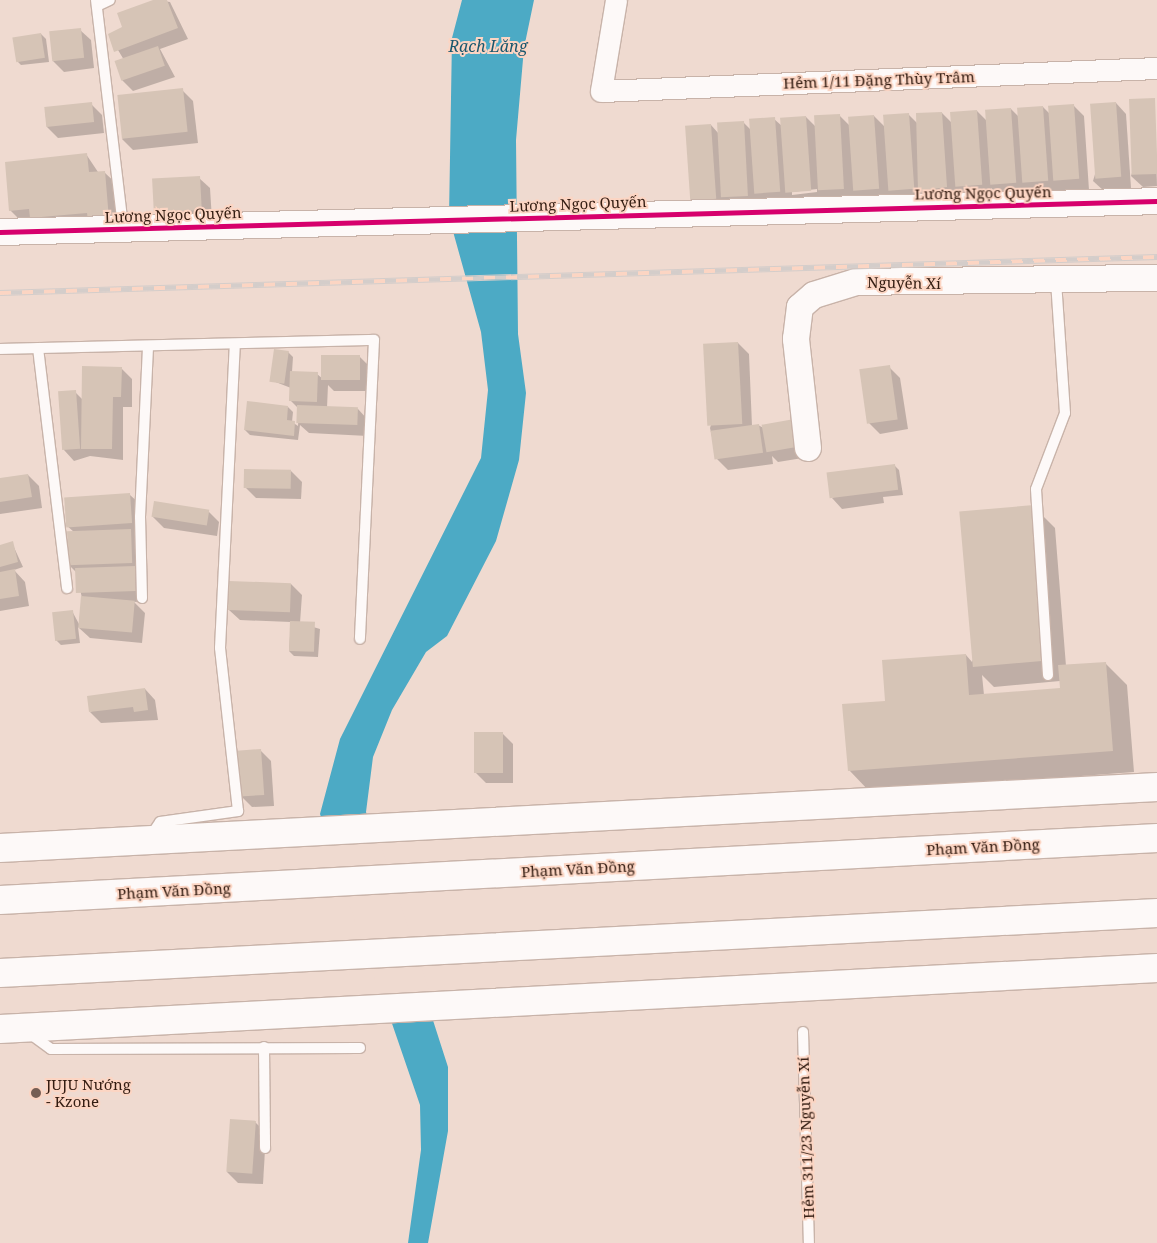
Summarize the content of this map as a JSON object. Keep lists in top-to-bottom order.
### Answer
{
  "streets": {
    "main road": ["Phạm Văn Đồng"],
    "street": ["Hẻm 1/11 Đặng Thùy Trâm", "Lương Ngọc Quyến", "Nguyễn Xí"],
    "lane": ["Hẻm 311/23 Nguyễn Xí"]
  },
  "water": ["Rạch Lăng"],
  "places": ["JUJU Nướng - Kzone"]
}
